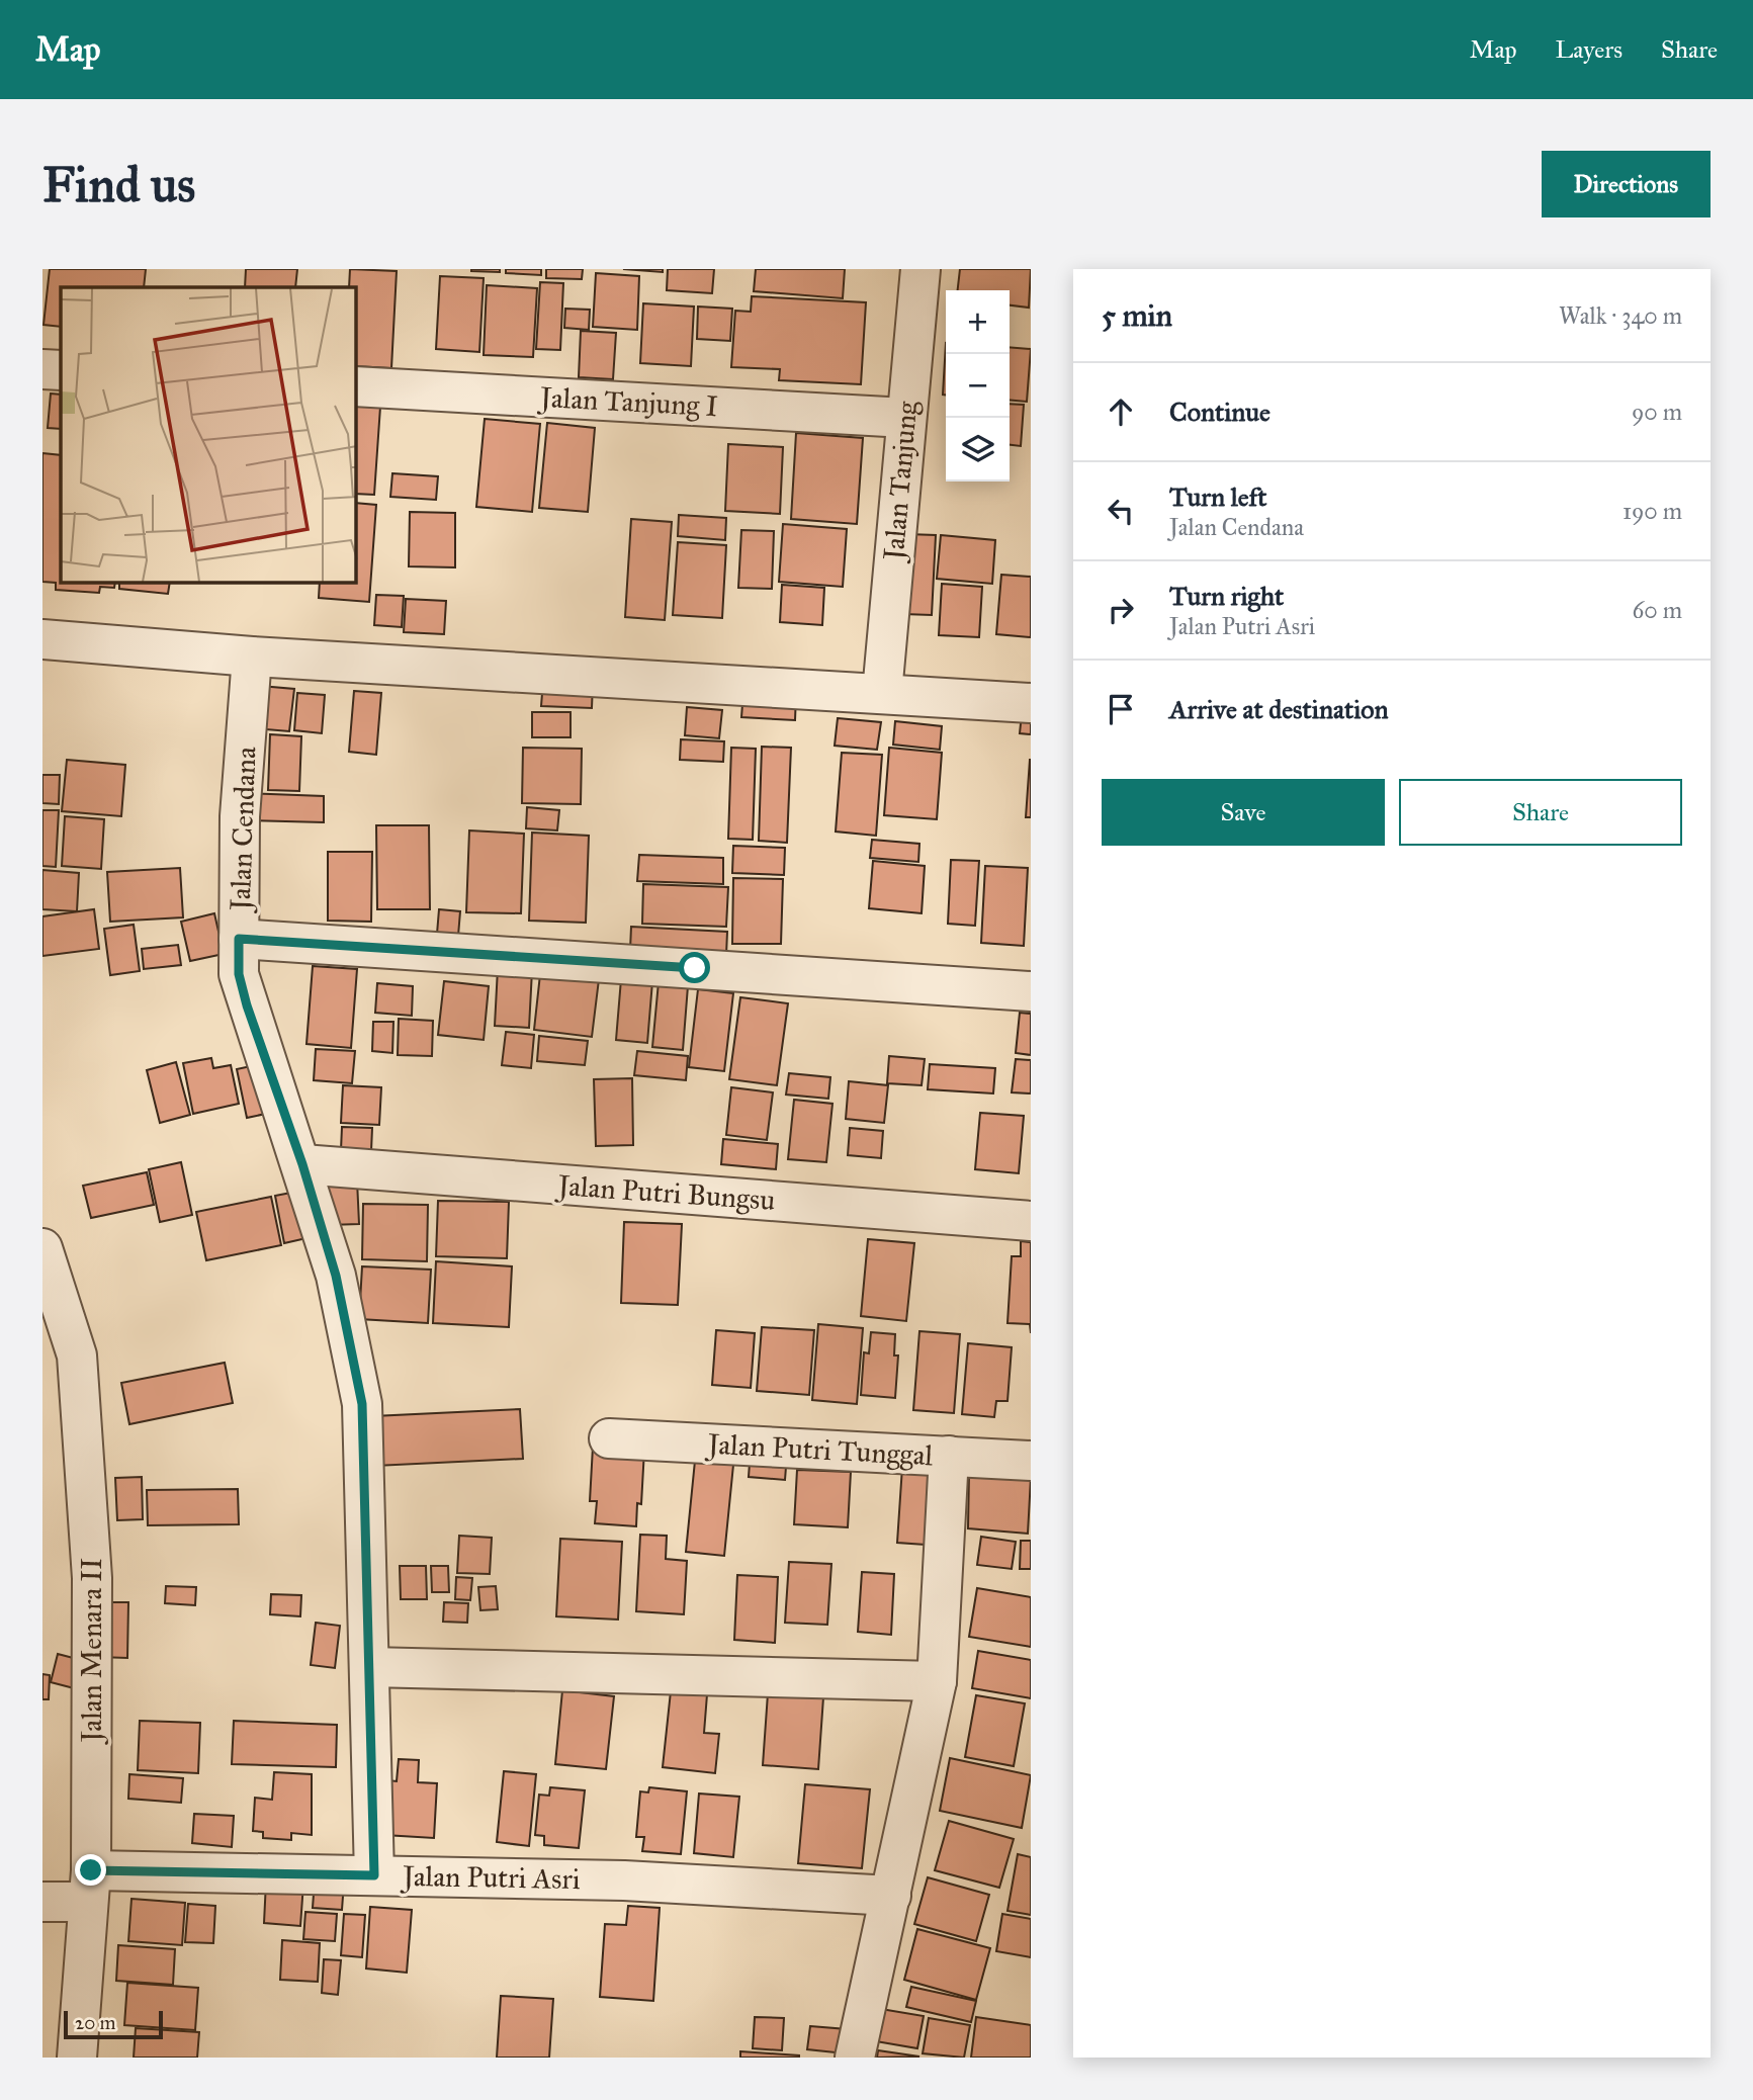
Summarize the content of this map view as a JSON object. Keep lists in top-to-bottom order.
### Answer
{
  "streets": {
    "street": [
      "Jalan Tanjung I",
      "Jalan Tanjung",
      "Jalan Cendana",
      "Jalan Putri Bungsu",
      "Jalan Putri Tunggal",
      "Jalan Menara II",
      "Jalan Putri Asri"
    ]
  },
  "crossings": [
    ["Jalan Tanjung I", "Jalan Tanjung"],
    ["Jalan Cendana", "Jalan Putri Bungsu"],
    ["Jalan Cendana", "Jalan Putri Asri"],
    ["Jalan Menara II", "Jalan Putri Asri"]
  ],
  "scale_bar": "20 m",
  "page": {
    "header": "Map",
    "nav": ["Map", "Layers", "Share"],
    "buttons": [
      "Directions",
      ["Save", "Share"]
    ],
    "title": "Find us",
    "heading": ["5 min", "Walk · 340 m"],
    "map_buttons": ["+", "−"],
    "list": [
      ["Continue", "90 m"],
      ["Turn left", "Jalan Cendana", "190 m"],
      ["Turn right", "Jalan Putri Asri", "60 m"],
      "Arrive at destination"
    ],
    "scale": "20 m"
  }
}
